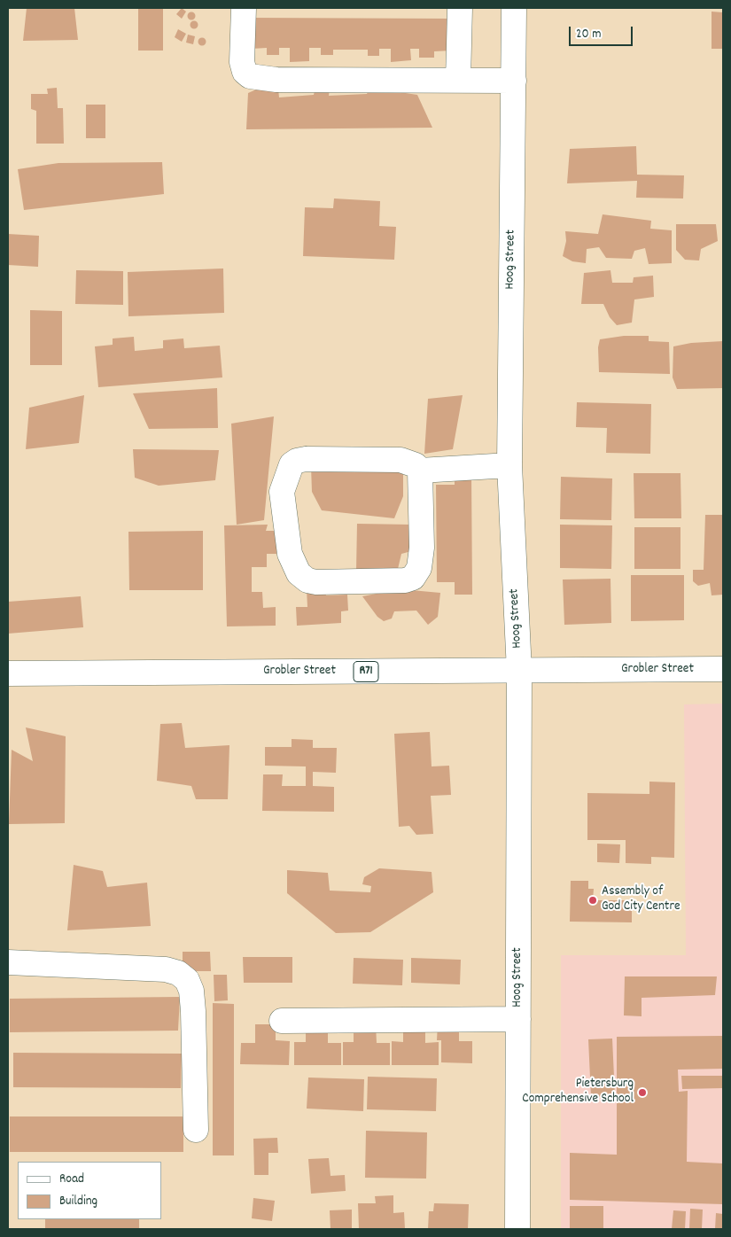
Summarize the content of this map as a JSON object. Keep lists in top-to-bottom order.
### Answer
{
  "streets": {
    "street": ["Hoog Street", "Grobler Street", "R71"]
  },
  "crossings": [
    ["Hoog Street", "Grobler Street"]
  ],
  "places": ["Assembly of God City Centre", "Pietersburg Comprehensive School"],
  "legend": ["Road", "Building"],
  "scale_bar": "20 m"
}
